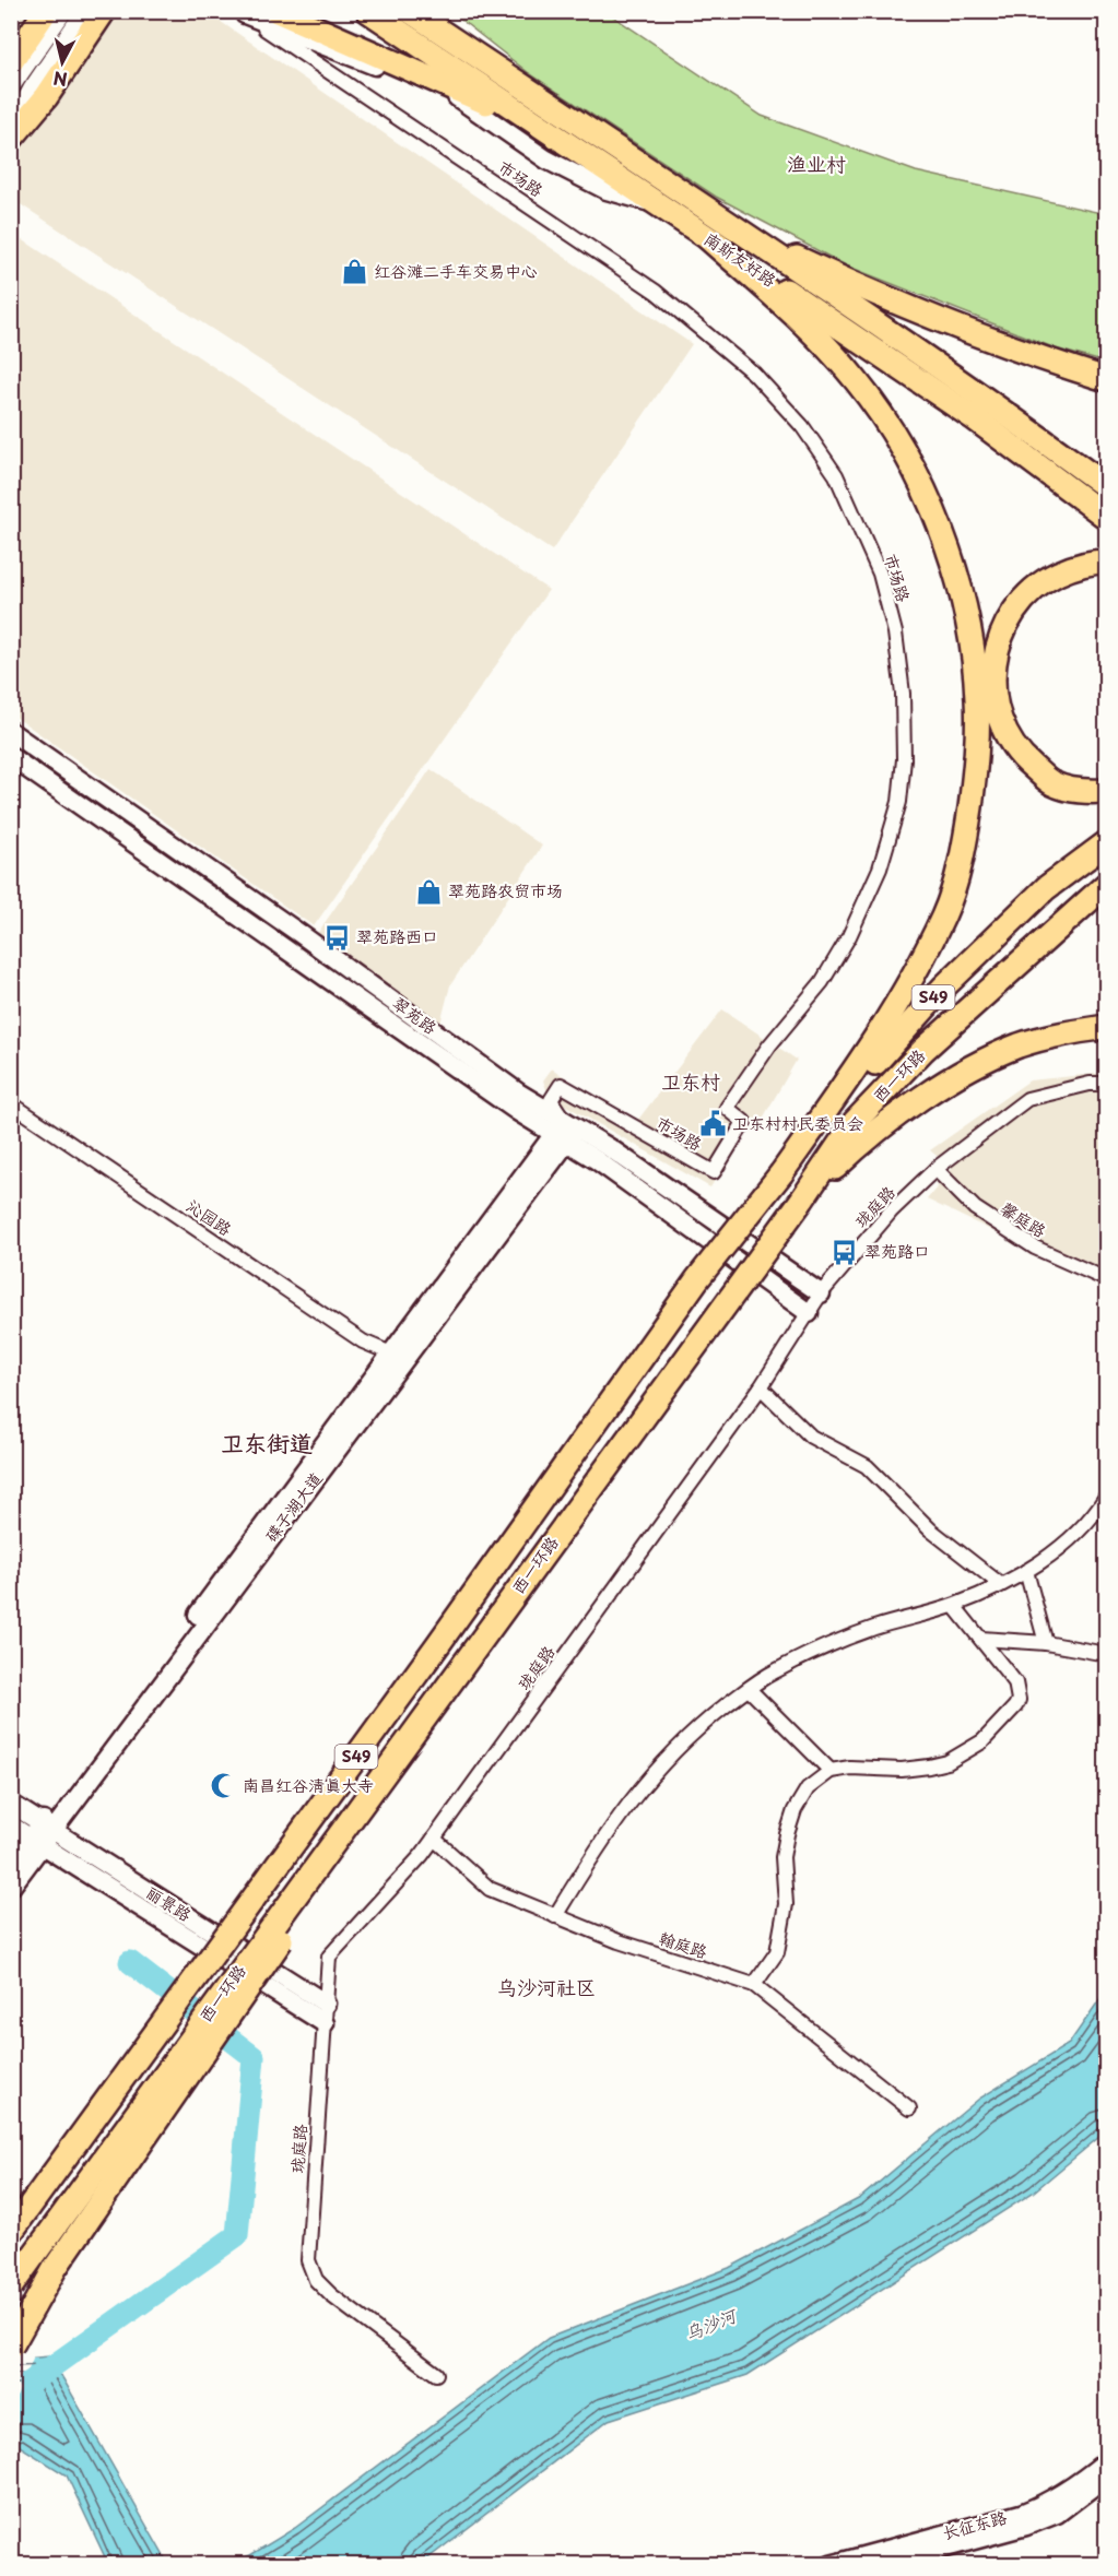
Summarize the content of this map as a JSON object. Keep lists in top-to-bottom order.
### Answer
{
  "streets": {
    "highway": ["南斯友好路", "S49", "西一环路"],
    "main road": [
      "翠苑路",
      "碟子湖大道",
      "丽景路",
      "长征东路"
    ],
    "street": [
      "市场路",
      "珑庭路",
      "沁园路",
      "馨庭路",
      "翰庭路"
    ]
  },
  "crossings": [
    ["市场路", "翠苑路"],
    ["市场路", "碟子湖大道"],
    ["翠苑路", "珑庭路"],
    ["翠苑路", "碟子湖大道"],
    ["珑庭路", "馨庭路"],
    ["珑庭路", "丽景路"],
    ["珑庭路", "翰庭路"],
    ["沁园路", "碟子湖大道"],
    ["碟子湖大道", "丽景路"]
  ],
  "districts": [
    "渔业村",
    "卫东村",
    "卫东街道",
    "乌沙河社区"
  ],
  "water": ["乌沙河"],
  "places": {
    "shop": ["红谷滩二手车交易中心", "翠苑路农贸市场"],
    "bus stop": ["翠苑路西口", "翠苑路口"],
    "public building": ["卫东村村民委员会"],
    "mosque": ["南昌红谷清真大寺"]
  },
  "north": "bottom"
}
